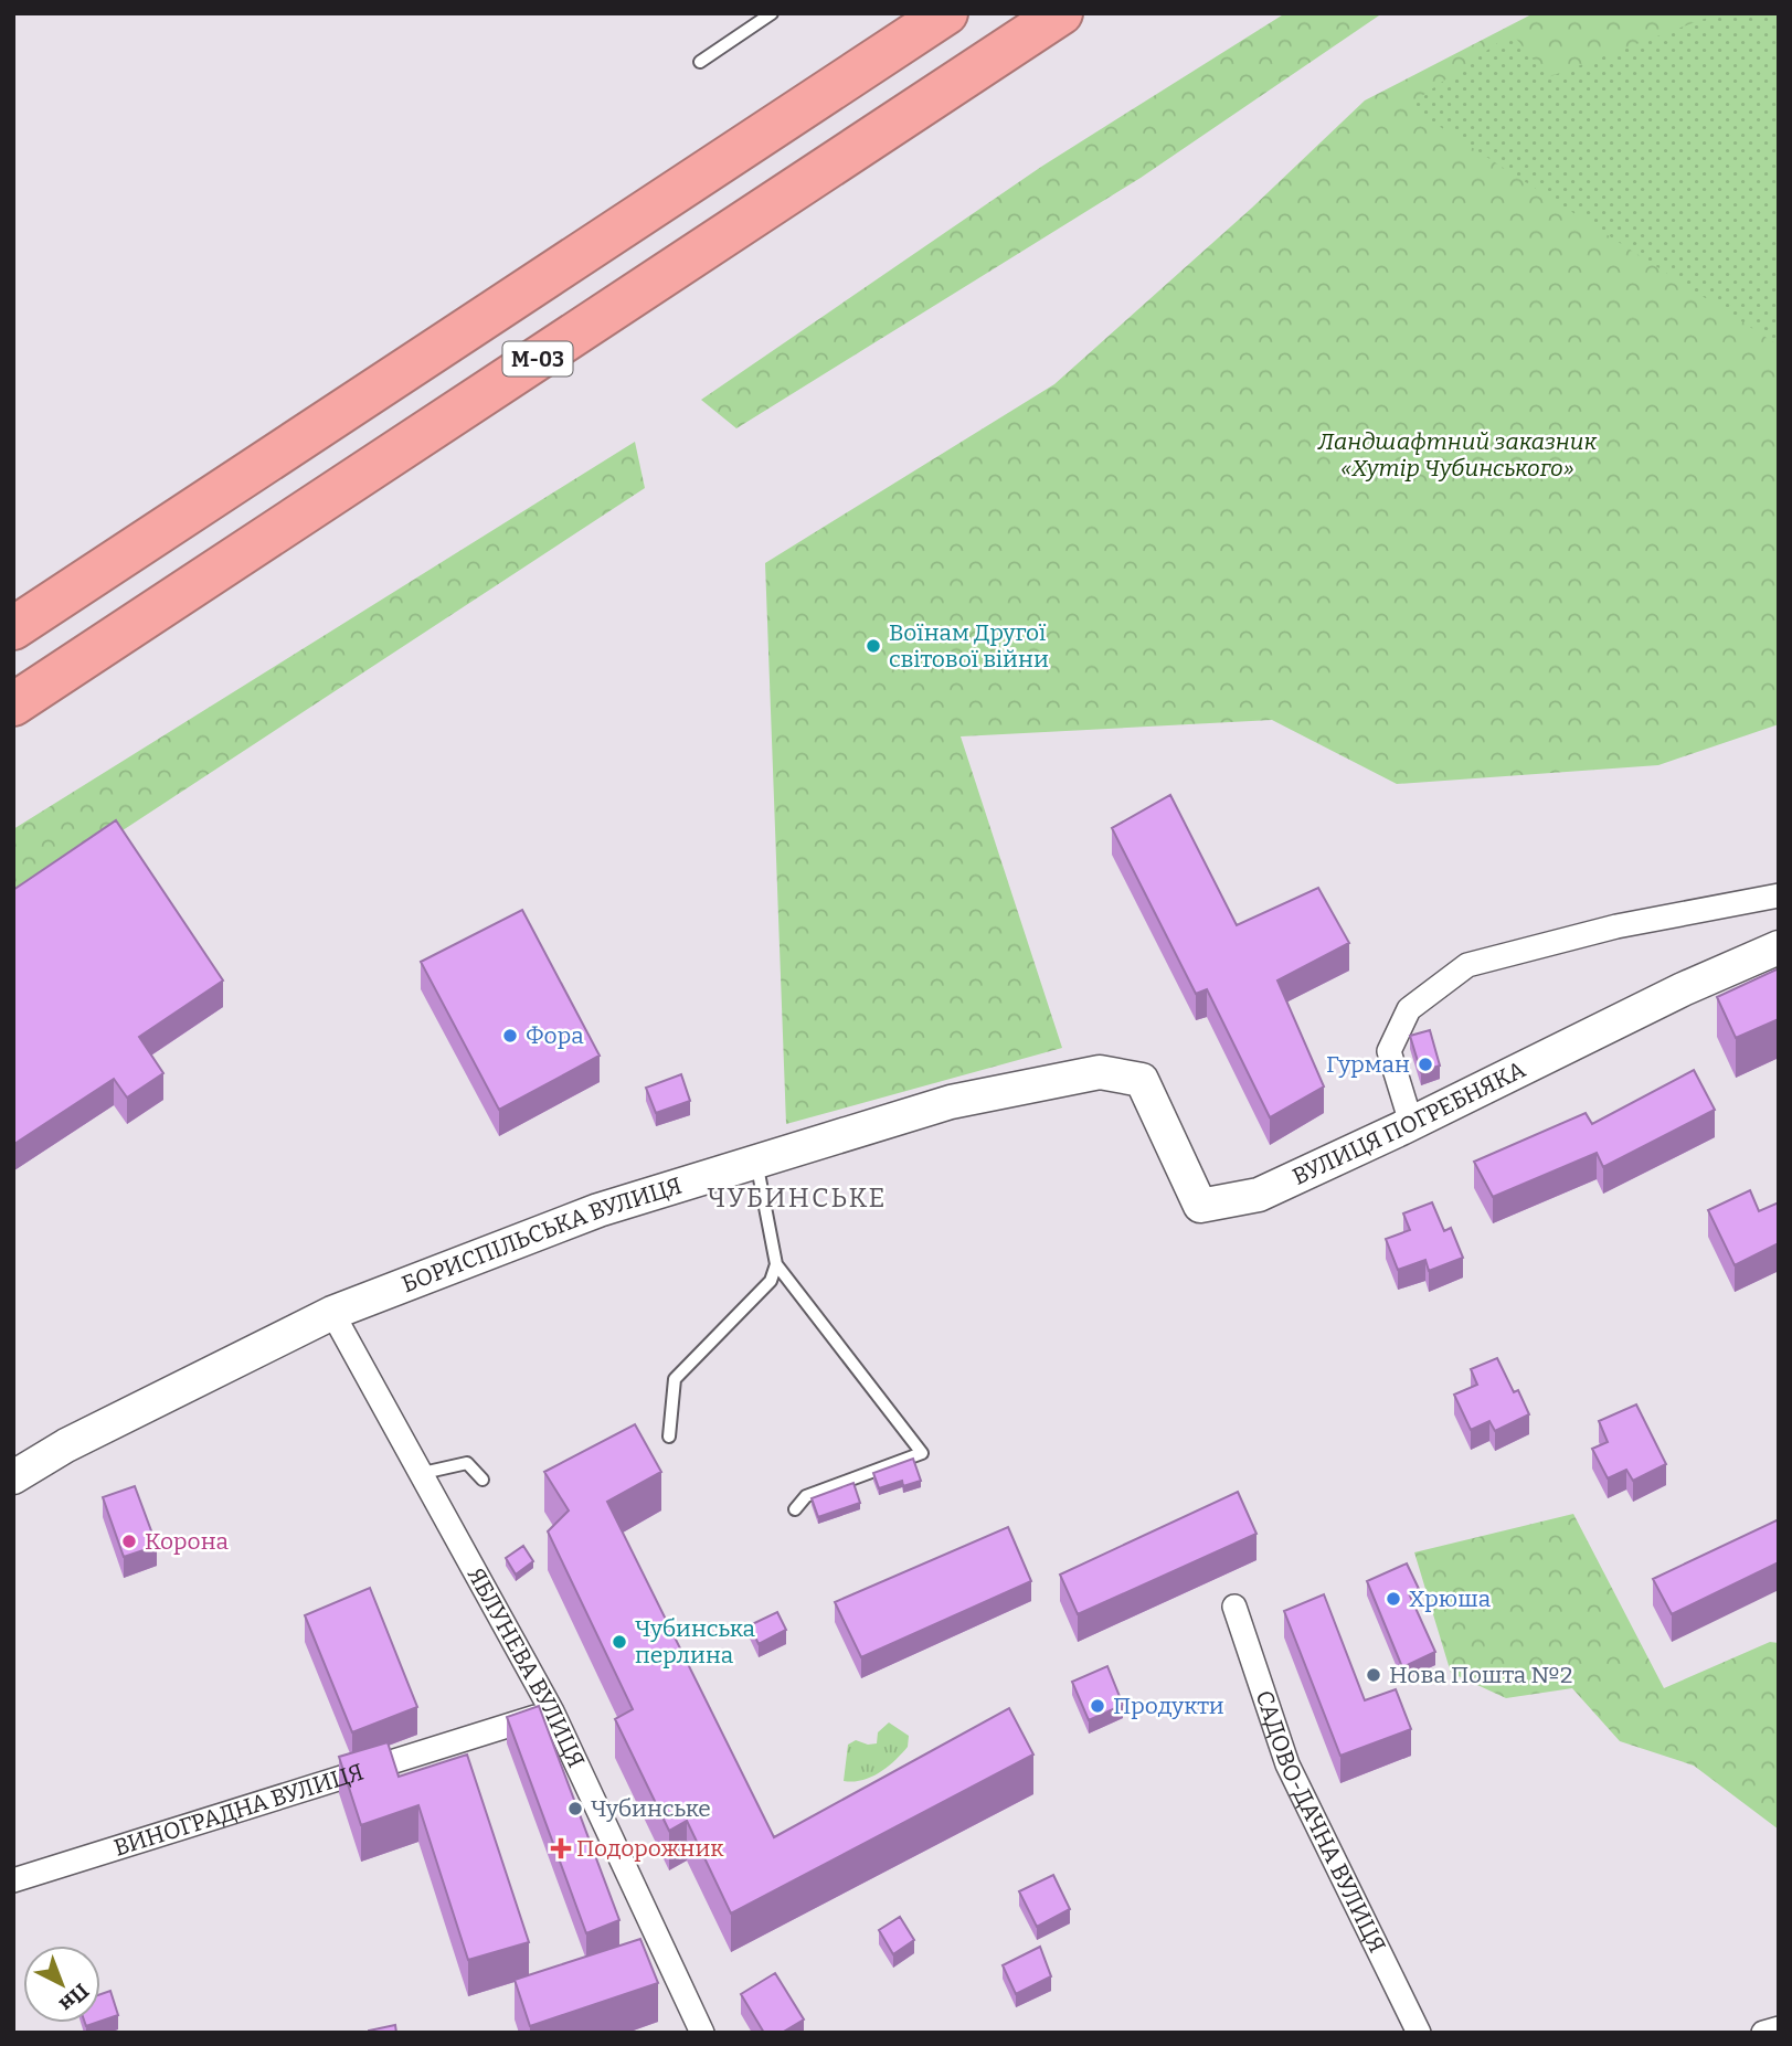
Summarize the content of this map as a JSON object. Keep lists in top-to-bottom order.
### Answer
{
  "streets": {
    "highway": ["М-03"],
    "street": [
      "ВУЛИЦЯ ПОГРЕБНЯКА",
      "БОРИСПІЛЬСЬКА ВУЛИЦЯ",
      "ЯБЛУНЕВА ВУЛИЦЯ",
      "ВИНОГРАДНА ВУЛИЦЯ",
      "САДОВО-ДАЧНА ВУЛИЦЯ"
    ]
  },
  "crossings": [
    ["ВУЛИЦЯ ПОГРЕБНЯКА", "БОРИСПІЛЬСЬКА ВУЛИЦЯ"],
    ["БОРИСПІЛЬСЬКА ВУЛИЦЯ", "ЯБЛУНЕВА ВУЛИЦЯ"],
    ["ЯБЛУНЕВА ВУЛИЦЯ", "ВИНОГРАДНА ВУЛИЦЯ"]
  ],
  "districts": ["ЧУБИНСЬКЕ"],
  "parks": ["Ландшафтний заказник «Хутір Чубинського»"],
  "places": {
    "other": [
      "Воїнам Другої світової війни",
      "Фора",
      "Гурман",
      "Корона",
      "Хрюша",
      "Чубинська перлина",
      "Нова Пошта №2",
      "Продукти",
      "Чубинське"
    ],
    "health": ["Подорожник"]
  },
  "north": "bottom right"
}
